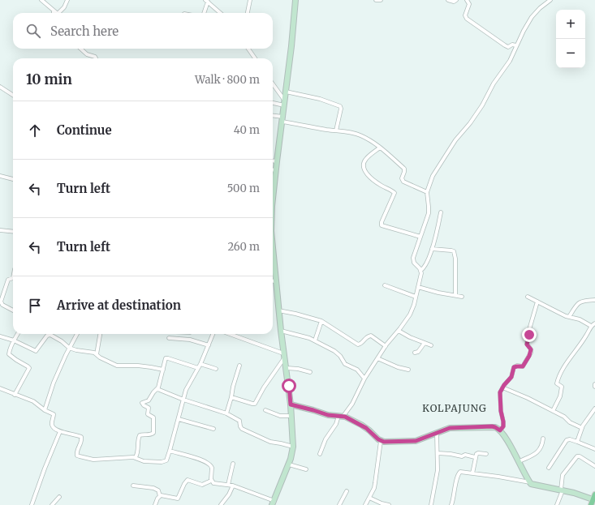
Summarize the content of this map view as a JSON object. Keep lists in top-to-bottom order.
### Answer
{
  "districts": ["KOLPAJUNG"],
  "page": {
    "map_buttons": ["+", "−"],
    "search": "Search here",
    "heading": ["10 min", "Walk · 800 m"],
    "list": [
      ["Continue", "40 m"],
      ["Turn left", "500 m"],
      ["Turn left", "260 m"],
      "Arrive at destination"
    ]
  }
}
